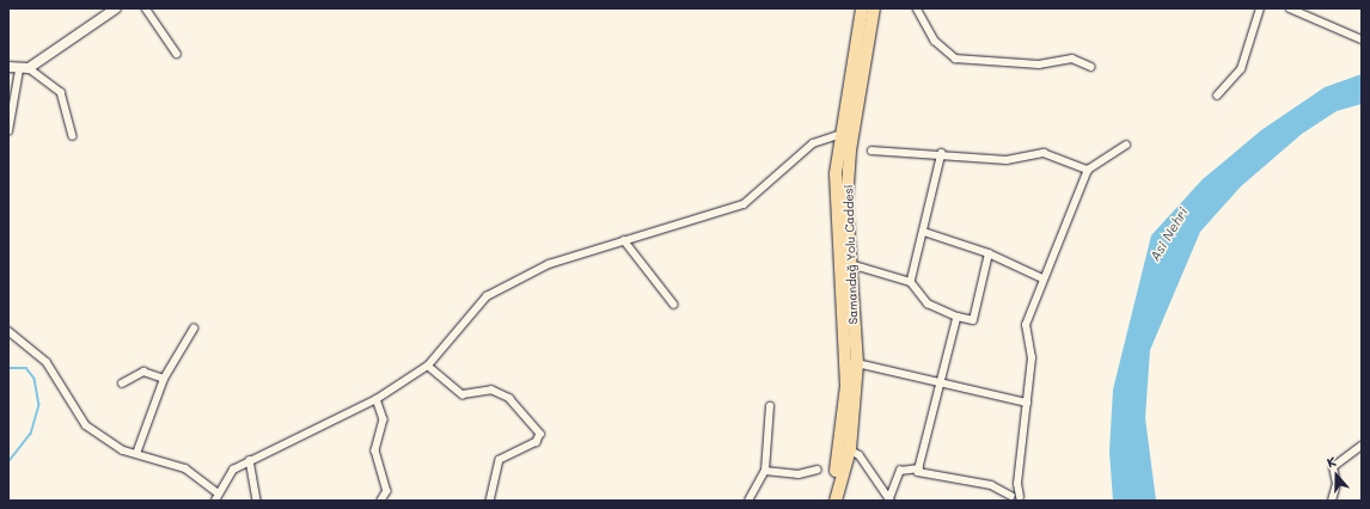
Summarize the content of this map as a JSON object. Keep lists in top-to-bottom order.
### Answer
{
  "streets": {
    "highway": ["Samandağ Yolu Caddesi"]
  },
  "water": ["Asi Nehri"],
  "north": "top"
}
